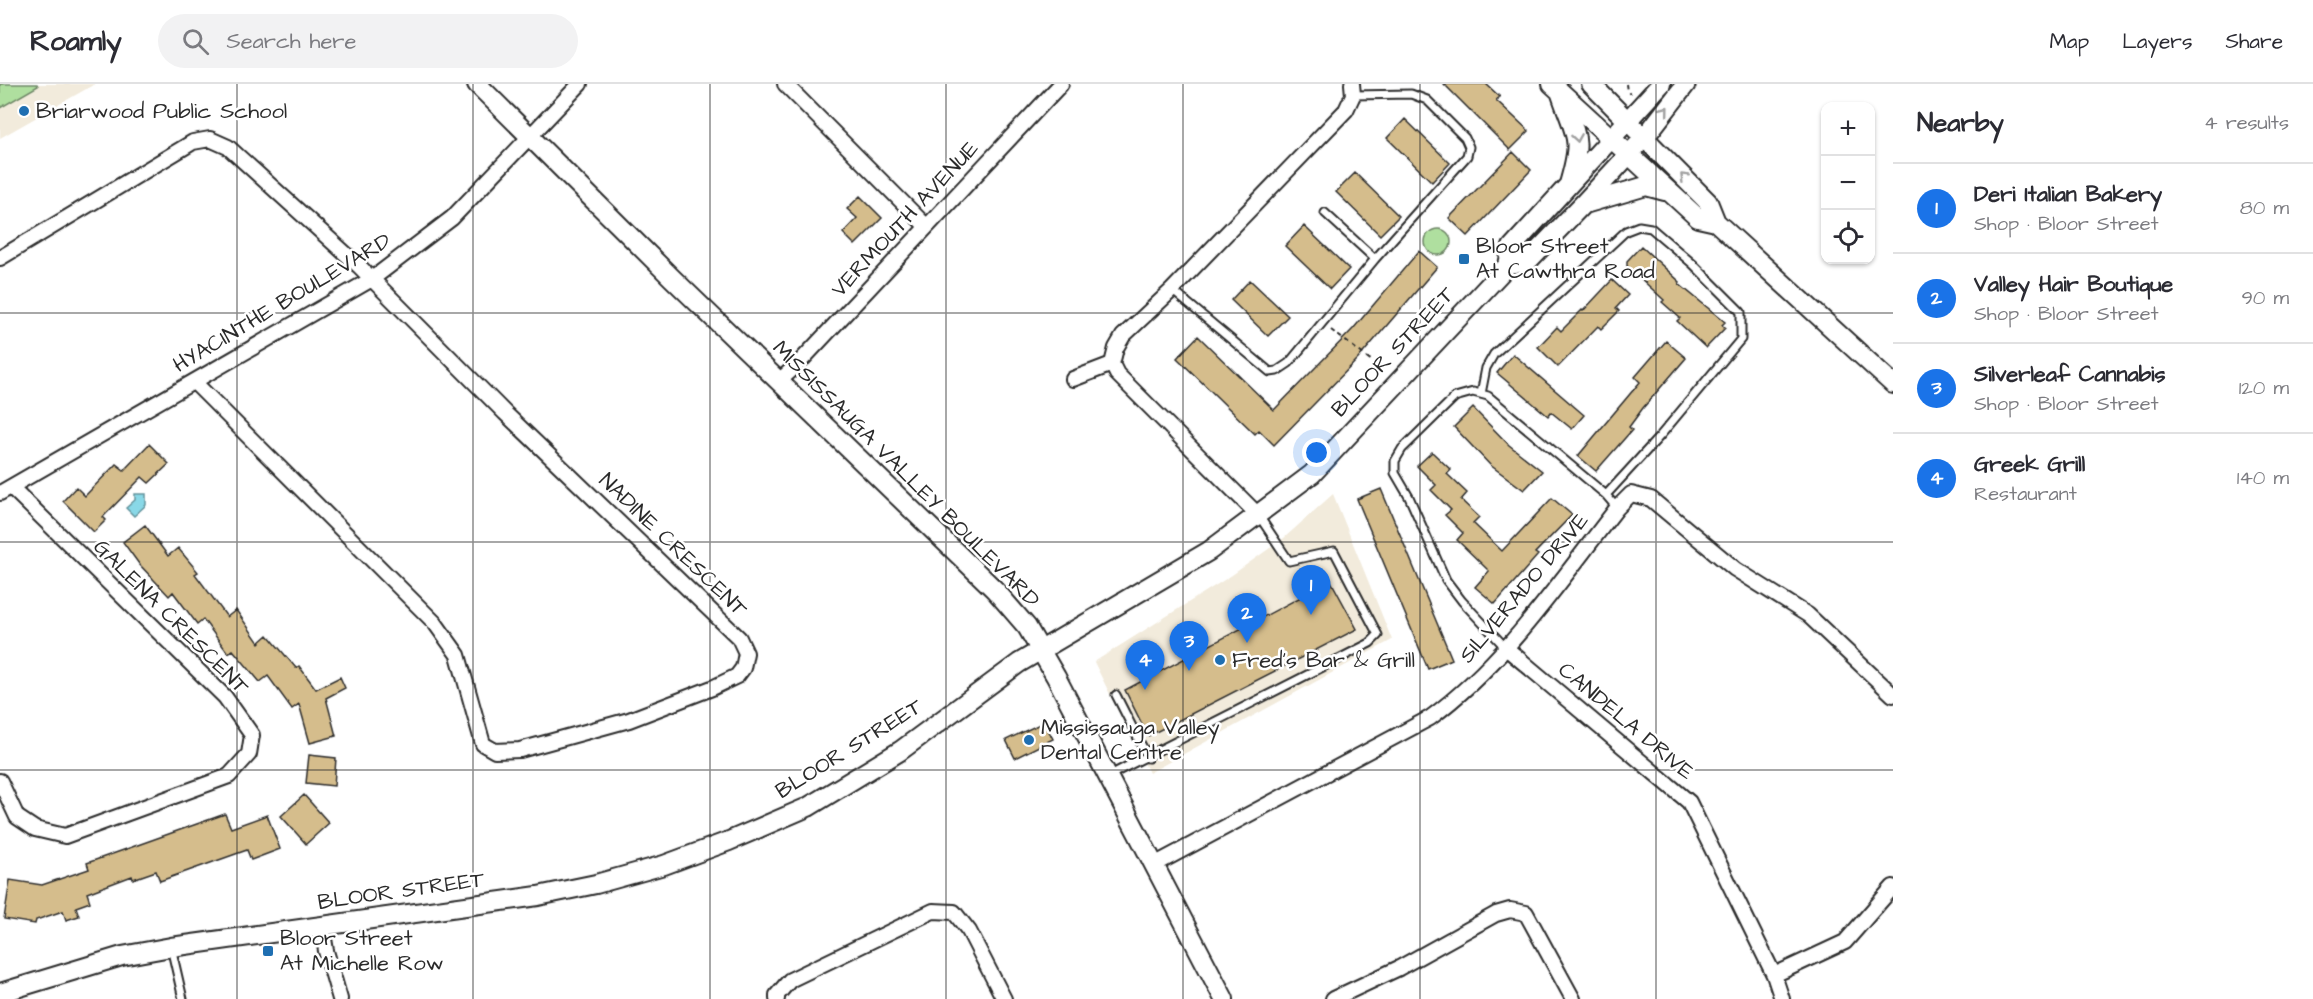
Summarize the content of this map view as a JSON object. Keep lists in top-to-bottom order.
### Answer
{
  "streets": {
    "street": [
      "VERMOUTH AVENUE",
      "HYACINTHE BOULEVARD",
      "BLOOR STREET",
      "MISSISSAUGA VALLEY BOULEVARD",
      "NADINE CRESCENT",
      "SILVERADO DRIVE",
      "GALENA CRESCENT",
      "CANDELA DRIVE"
    ]
  },
  "crossings": [
    ["VERMOUTH AVENUE", "MISSISSAUGA VALLEY BOULEVARD"],
    ["HYACINTHE BOULEVARD", "MISSISSAUGA VALLEY BOULEVARD"],
    ["HYACINTHE BOULEVARD", "NADINE CRESCENT"],
    ["HYACINTHE BOULEVARD", "GALENA CRESCENT"],
    ["BLOOR STREET", "MISSISSAUGA VALLEY BOULEVARD"],
    ["MISSISSAUGA VALLEY BOULEVARD", "SILVERADO DRIVE"],
    ["SILVERADO DRIVE", "CANDELA DRIVE"]
  ],
  "places": {
    "other": ["Briarwood Public School", "Fred's Bar & Grill", "Mississauga Valley Dental Centre"],
    "transit": ["Bloor Street At Cawthra Road", "Bloor Street At Michelle Row"]
  },
  "page": {
    "header": "Roamly",
    "search": "Search here",
    "nav": ["Map", "Layers", "Share"],
    "heading": ["Nearby", "4 results"],
    "map_buttons": ["+", "−"],
    "list": [
      {
        "mark": "1",
        "name": "Deri Italian Bakery",
        "note": "Shop · Bloor Street",
        "value": "80 m"
      },
      {
        "mark": "2",
        "name": "Valley Hair Boutique",
        "note": "Shop · Bloor Street",
        "value": "90 m"
      },
      {
        "mark": "3",
        "name": "Silverleaf Cannabis",
        "note": "Shop · Bloor Street",
        "value": "120 m"
      },
      {
        "mark": "4",
        "name": "Greek Grill",
        "note": "Restaurant",
        "value": "140 m"
      }
    ],
    "pins": [
      "1",
      "2",
      "3",
      "4"
    ]
  }
}
